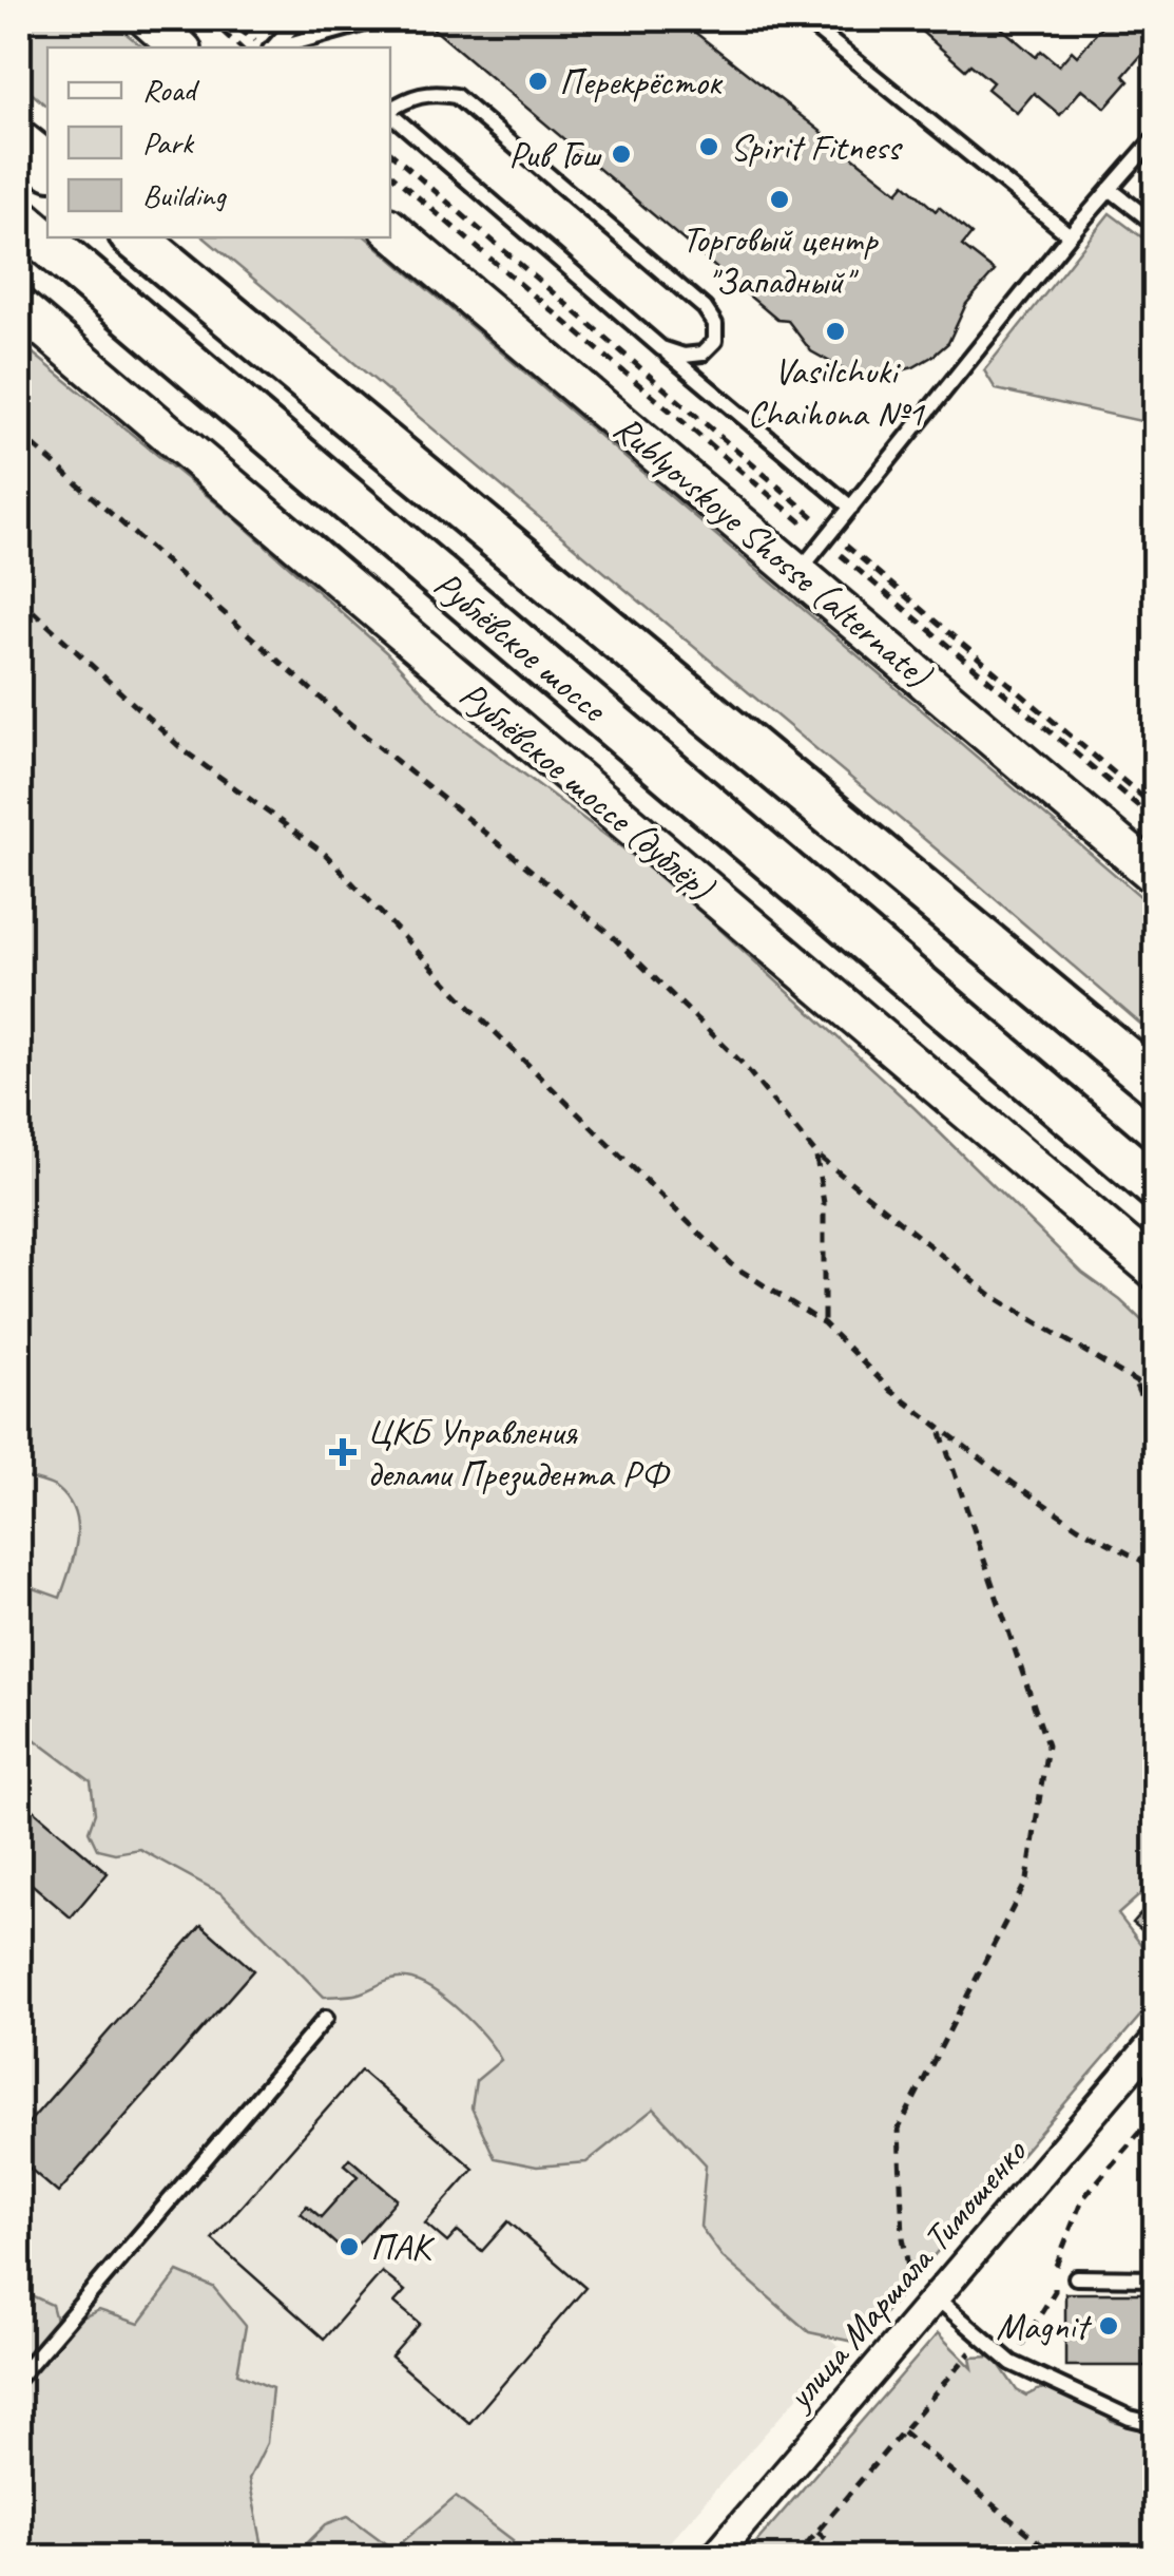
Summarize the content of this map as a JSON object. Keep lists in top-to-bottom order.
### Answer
{
  "streets": {
    "main road": ["Rublyovskoye Shosse (alternate)", "Рублёвское шоссе", "Рублёвское шоссе (дублёр)"],
    "street": ["улица Маршала Тимошенко"]
  },
  "places": {
    "other": [
      "Перекрёсток",
      "Spirit Fitness",
      "Рив Гош",
      "Торговый центр \"Западный\"",
      "Vasilchuki Chaihona №1",
      "ПАК",
      "Magnit"
    ],
    "health": ["ЦКБ Управления делами Президента РФ"]
  },
  "legend": ["Road", "Park", "Building"]
}
